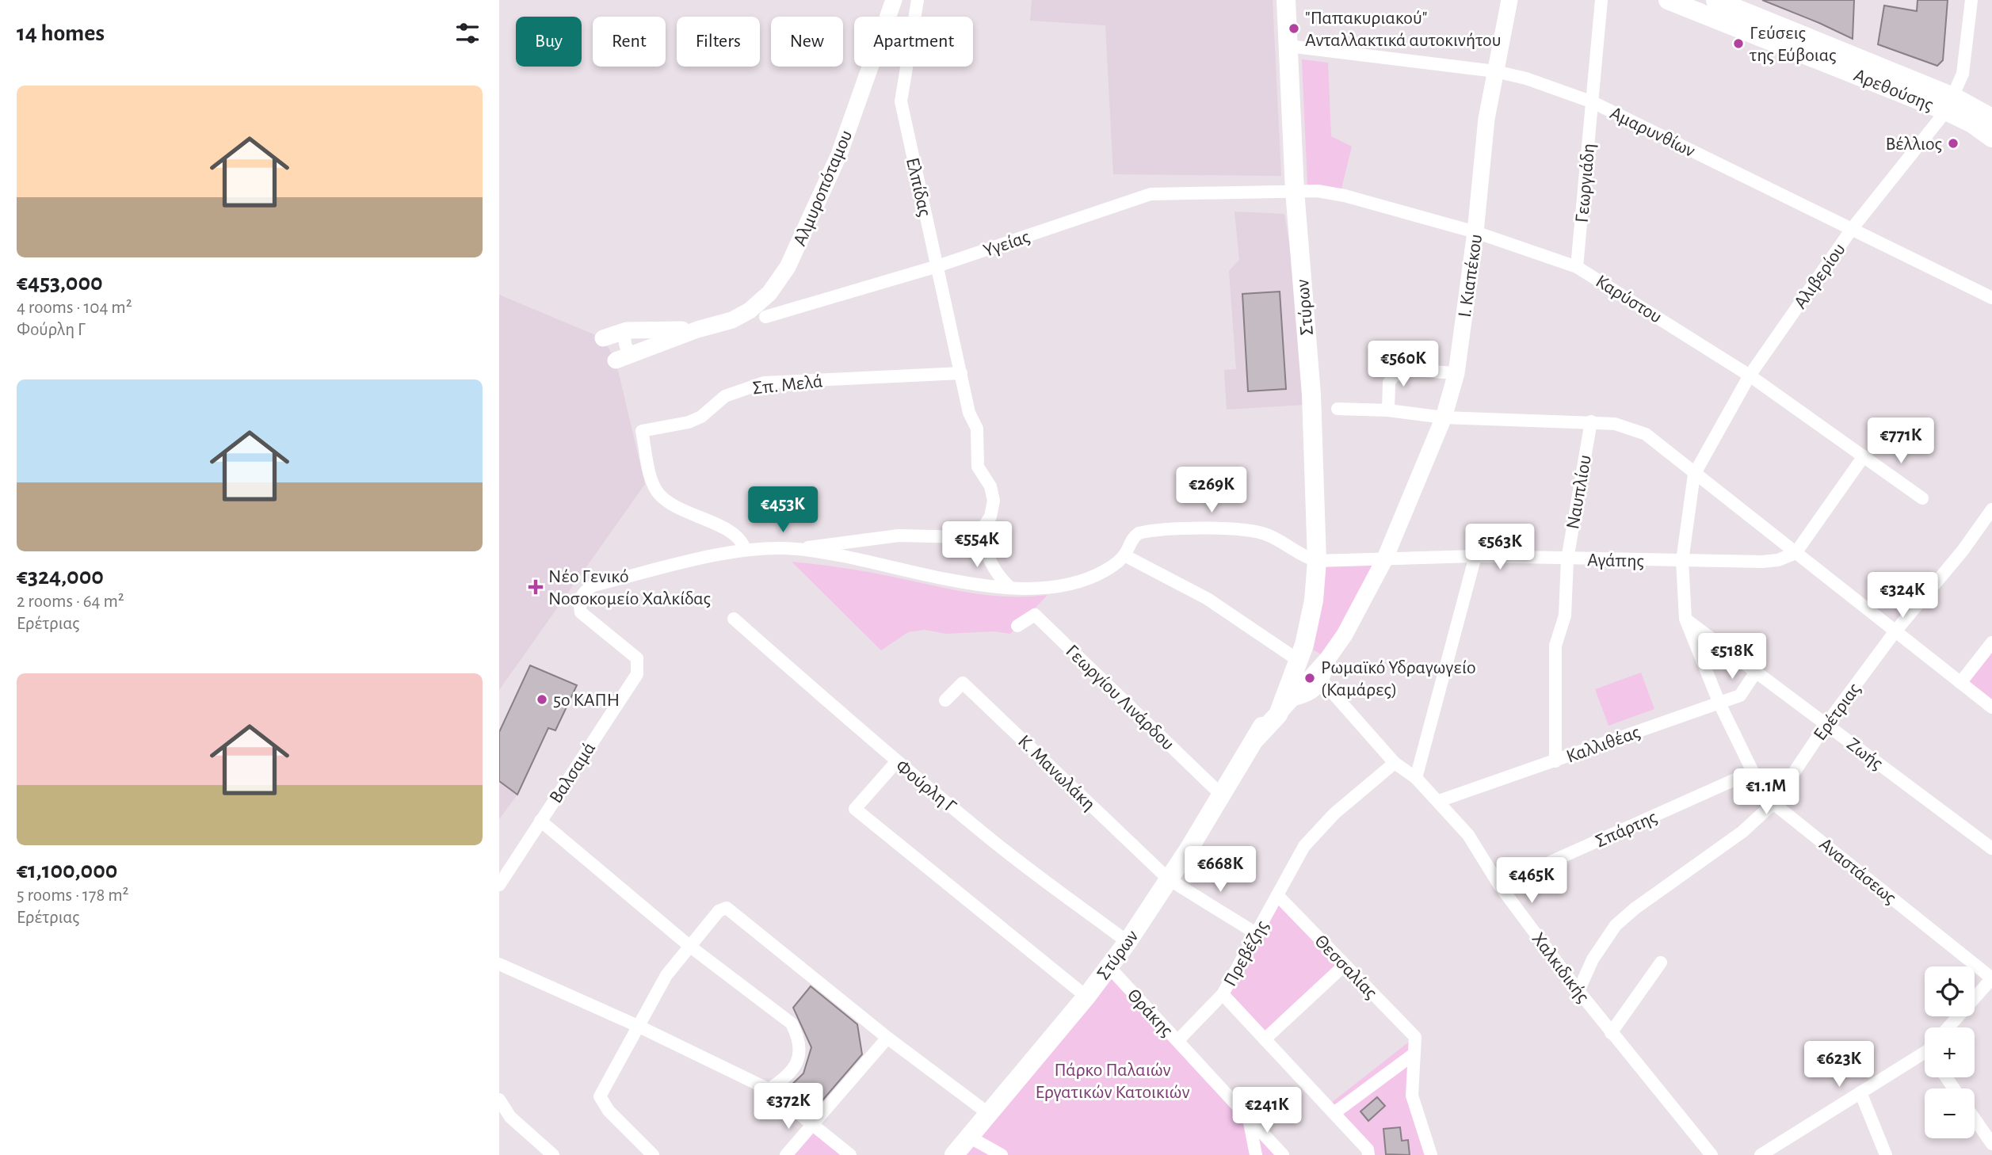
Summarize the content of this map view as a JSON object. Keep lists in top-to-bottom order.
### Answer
{
  "streets": {
    "main road": ["Αρεθούσης", "Στύρων"],
    "street": [
      "Αμαρυνθίων",
      "Γεωργιάδη",
      "Ελπίδας",
      "Αλμυροπόταμου",
      "Υγείας",
      "Ι. Κιαπέκου",
      "Αλιβερίου",
      "Καρύστου",
      "Σπ. Μελά",
      "Ναυπλίου",
      "Αγάπης",
      "Γεωργίου Λινάρδου",
      "Ερέτριας",
      "Καλλιθέας",
      "Ζωής",
      "Βαλσαμά",
      "Κ. Μανωλάκη",
      "Φούρλη Γ",
      "Σπάρτης",
      "Αναστάσεως",
      "Πρεβέζης",
      "Θεσσαλίας",
      "Χαλκιδικής",
      "Θράκης"
    ]
  },
  "crossings": [
    ["Αρεθούσης", "Αλιβερίου"],
    ["Αμαρυνθίων", "Γεωργιάδη"],
    ["Αμαρυνθίων", "Ι. Κιαπέκου"],
    ["Αμαρυνθίων", "Αλιβερίου"],
    ["Αμαρυνθίων", "Στύρων"],
    ["Γεωργιάδη", "Καρύστου"],
    ["Ελπίδας", "Υγείας"],
    ["Ελπίδας", "Σπ. Μελά"],
    ["Υγείας", "Καρύστου"],
    ["Υγείας", "Στύρων"],
    ["Ι. Κιαπέκου", "Καρύστου"],
    ["Ι. Κιαπέκου", "Στύρων"],
    ["Ι. Κιαπέκου", "Αγάπης"],
    ["Ι. Κιαπέκου", "Χαλκιδικής"],
    ["Αλιβερίου", "Καρύστου"],
    ["Αλιβερίου", "Αγάπης"],
    ["Αλιβερίου", "Αναστάσεως"],
    ["Καρύστου", "Στύρων"],
    ["Στύρων", "Αγάπης"],
    ["Στύρων", "Γεωργίου Λινάρδου"],
    ["Στύρων", "Κ. Μανωλάκη"],
    ["Στύρων", "Φούρλη Γ"],
    ["Στύρων", "Θράκης"],
    ["Σπ. Μελά", "Βαλσαμά"],
    ["Ναυπλίου", "Αγάπης"],
    ["Ναυπλίου", "Καλλιθέας"],
    ["Αγάπης", "Αναστάσεως"],
    ["Ερέτριας", "Ζωής"],
    ["Ερέτριας", "Αναστάσεως"],
    ["Ερέτριας", "Χαλκιδικής"],
    ["Καλλιθέας", "Ζωής"],
    ["Καλλιθέας", "Αναστάσεως"],
    ["Καλλιθέας", "Χαλκιδικής"],
    ["Ζωής", "Αναστάσεως"],
    ["Σπάρτης", "Αναστάσεως"],
    ["Σπάρτης", "Χαλκιδικής"],
    ["Πρεβέζης", "Θεσσαλίας"],
    ["Πρεβέζης", "Χαλκιδικής"],
    ["Πρεβέζης", "Θράκης"]
  ],
  "parks": ["Πάρκο Παλαιών Εργατικών Κατοικιών"],
  "places": {
    "other": [
      "\"Παπακυριακού\" Ανταλλακτικά αυτοκινήτου",
      "Γεύσεις της Εύβοιας",
      "Βέλλιος",
      "Ρωμαϊκό Υδραγωγείο (Καμάρες)",
      "5ο ΚΑΠΗ"
    ],
    "health": ["Νέο Γενικό Νοσοκομείο Χαλκίδας"]
  },
  "page": {
    "heading": "14 homes",
    "chip": [
      "Buy",
      "Rent",
      "Filters",
      "New",
      "Apartment"
    ],
    "list": [
      {
        "name": "€453,000",
        "note": "4 rooms · 104 m² · Φούρλη Γ"
      },
      {
        "name": "€324,000",
        "note": "2 rooms · 64 m² · Ερέτριας"
      },
      {
        "name": "€1,100,000",
        "note": "5 rooms · 178 m² · Ερέτριας"
      }
    ],
    "price": [
      "€560K",
      "€771K",
      "€269K",
      "€453K",
      "€554K",
      "€563K",
      "€324K",
      "€518K",
      "€1.1M",
      "€668K",
      "€465K",
      "€623K",
      "€372K",
      "€241K"
    ],
    "map_buttons": ["+", "−"]
  }
}
